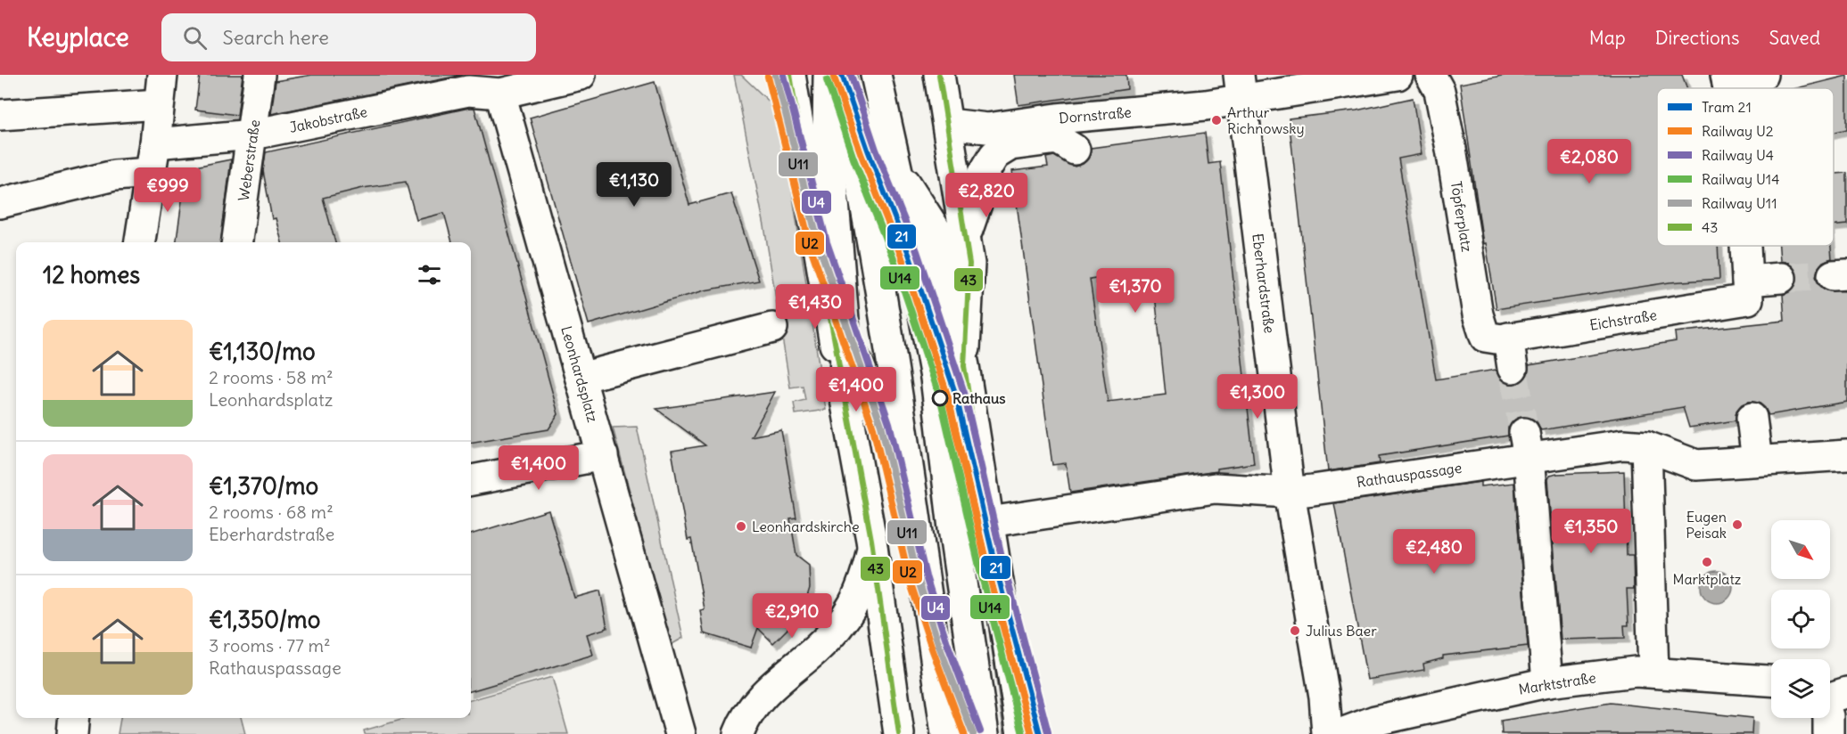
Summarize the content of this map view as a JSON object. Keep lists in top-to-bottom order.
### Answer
{
  "streets": {
    "street": [
      "Dornstraße",
      "Jakobstraße",
      "Weberstraße",
      "Töpferplatz",
      "Eberhardstraße",
      "Eichstraße",
      "Leonhardsplatz",
      "Rathauspassage",
      "Marktstraße"
    ]
  },
  "crossings": [
    ["Dornstraße", "Eberhardstraße"],
    ["Jakobstraße", "Weberstraße"],
    ["Jakobstraße", "Leonhardsplatz"],
    ["Töpferplatz", "Eichstraße"],
    ["Eberhardstraße", "Rathauspassage"]
  ],
  "places": [
    "Arthur Richnowsky",
    "Rathaus",
    "Eugen Peisak",
    "Leonhardskirche",
    "Marktplatz",
    "Julius Baer"
  ],
  "lines": [
    "tram line 21",
    "rail line U4",
    "rail line U11",
    "transit line 43",
    "rail line U2",
    "rail line U14"
  ],
  "legend": [
    "Tram 21",
    "Railway U2",
    "Railway U4",
    "Railway U14",
    "Railway U11",
    "43"
  ],
  "north": "bottom right",
  "page": {
    "header": "Keyplace",
    "search": "Search here",
    "nav": ["Map", "Directions", "Saved"],
    "price": [
      "€2,080",
      "€1,130",
      "€999",
      "€2,820",
      "€1,370",
      "€1,430",
      "€1,400",
      "€1,300",
      "€1,400",
      "€1,350",
      "€2,480",
      "€2,910"
    ],
    "heading": "12 homes",
    "list": [
      {
        "name": "€1,130/mo",
        "note": "2 rooms · 58 m² · Leonhardsplatz"
      },
      {
        "name": "€1,370/mo",
        "note": "2 rooms · 68 m² · Eberhardstraße"
      },
      {
        "name": "€1,350/mo",
        "note": "3 rooms · 77 m² · Rathauspassage"
      }
    ]
  }
}
